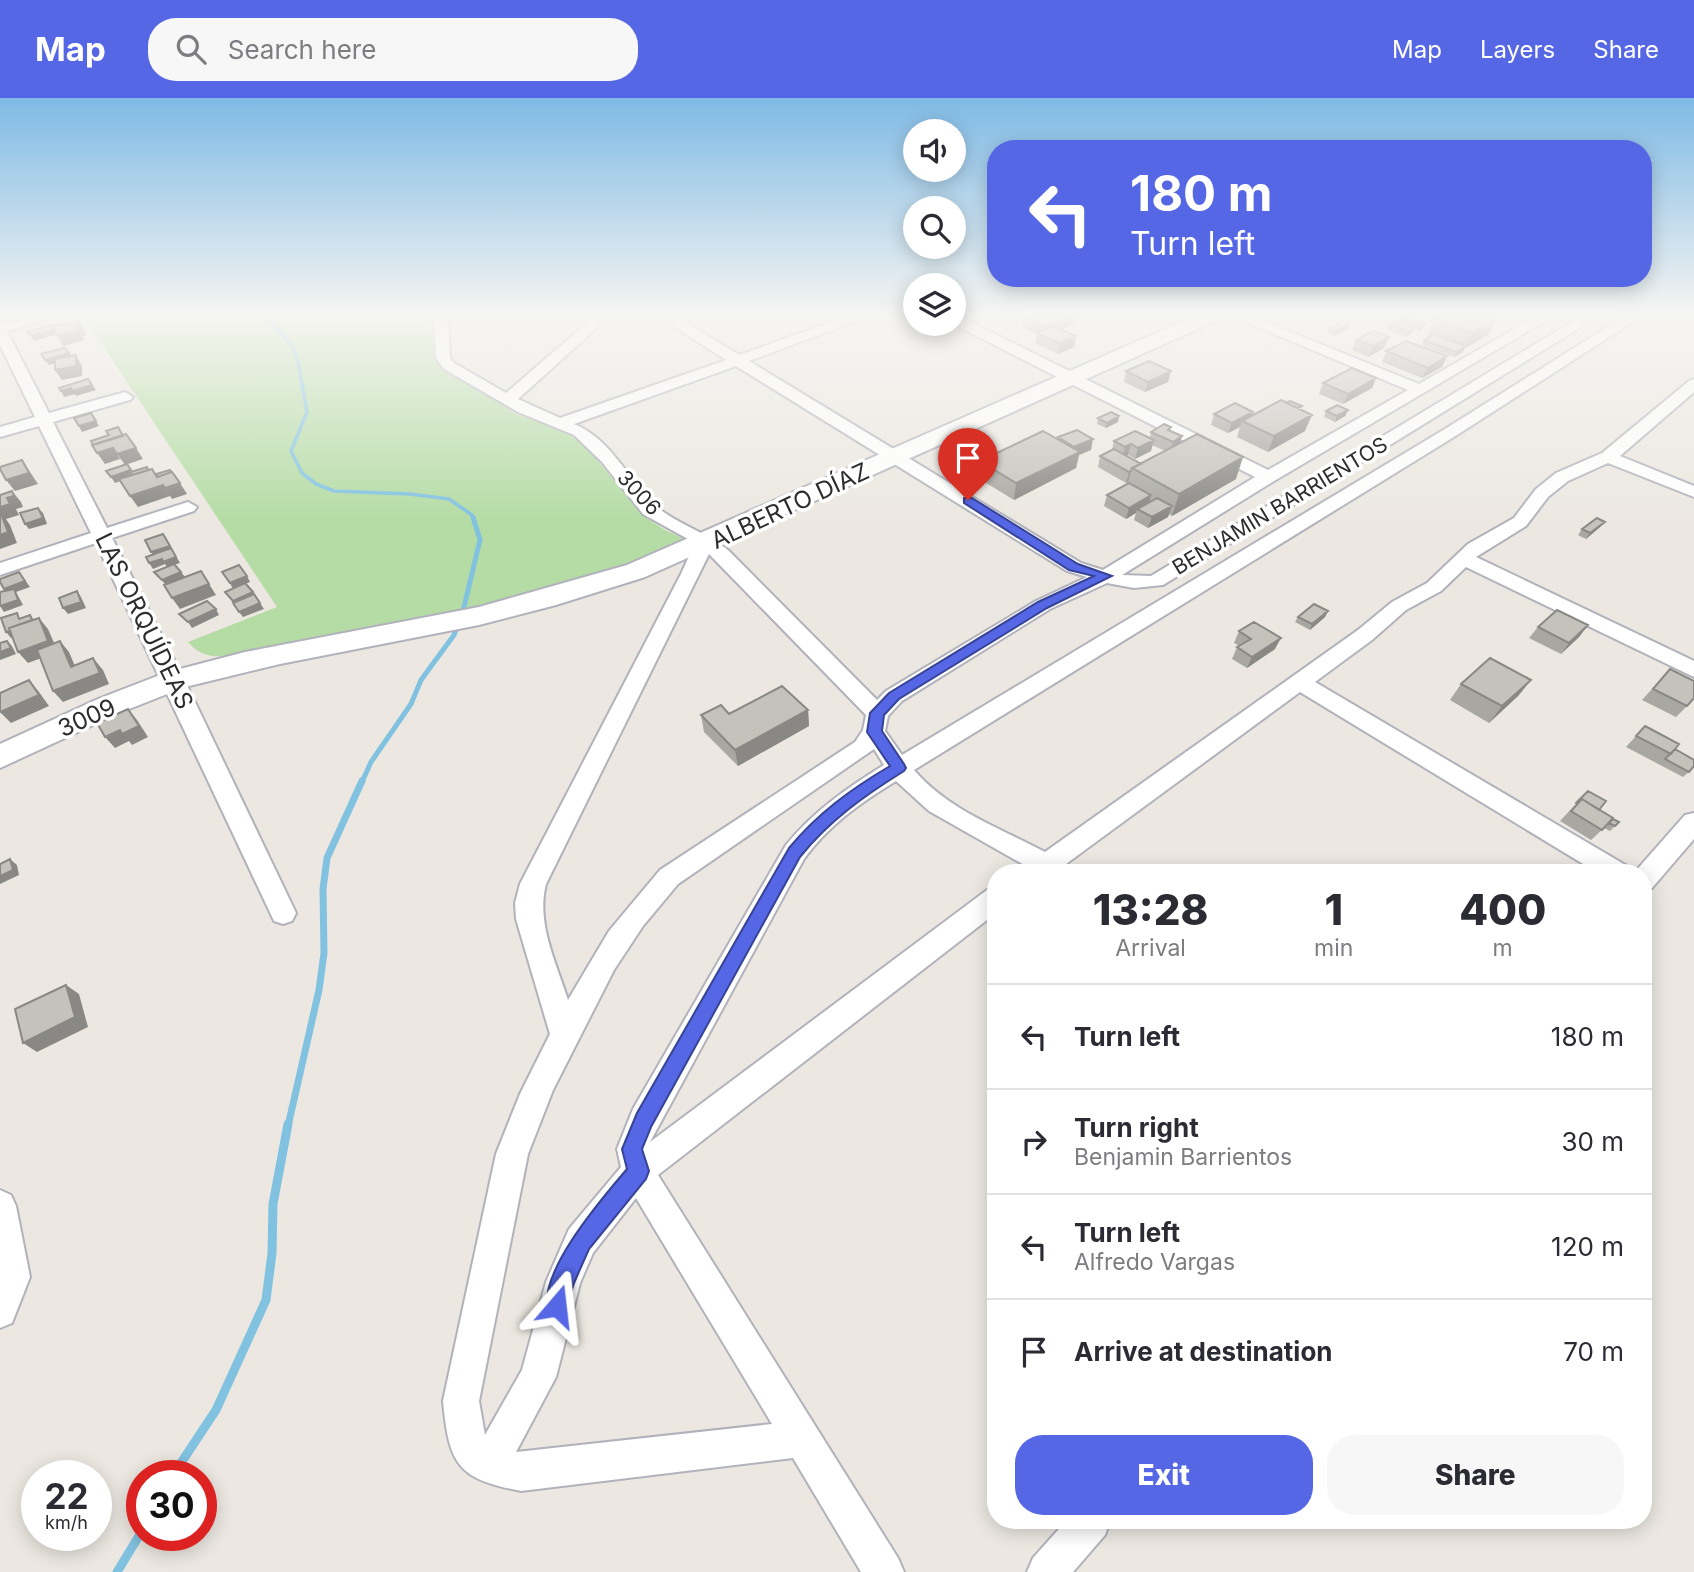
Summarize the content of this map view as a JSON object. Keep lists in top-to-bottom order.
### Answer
{
  "streets": {
    "street": [
      "3006",
      "ALBERTO DÍAZ",
      "BENJAMIN BARRIENTOS",
      "LAS ORQUÍDEAS",
      "3009"
    ]
  },
  "crossings": [
    ["3006", "ALBERTO DÍAZ"],
    ["3006", "BENJAMIN BARRIENTOS"],
    ["ALBERTO DÍAZ", "BENJAMIN BARRIENTOS"],
    ["LAS ORQUÍDEAS", "3009"]
  ],
  "page": {
    "header": "Map",
    "search": "Search here",
    "nav": ["Map", "Layers", "Share"],
    "turn": ["180 m", "Turn left"],
    "eta": [
      "13:28",
      "Arrival",
      "1",
      "min",
      "400",
      "m"
    ],
    "list": [
      {
        "name": "Turn left",
        "value": "180 m"
      },
      {
        "name": "Turn right",
        "note": "Benjamin Barrientos",
        "value": "30 m"
      },
      {
        "name": "Turn left",
        "note": "Alfredo Vargas",
        "value": "120 m"
      },
      {
        "name": "Arrive at destination",
        "value": "70 m"
      }
    ],
    "buttons": ["Exit", "Share"],
    "speed": "22 km/h",
    "limit": "30"
  }
}
